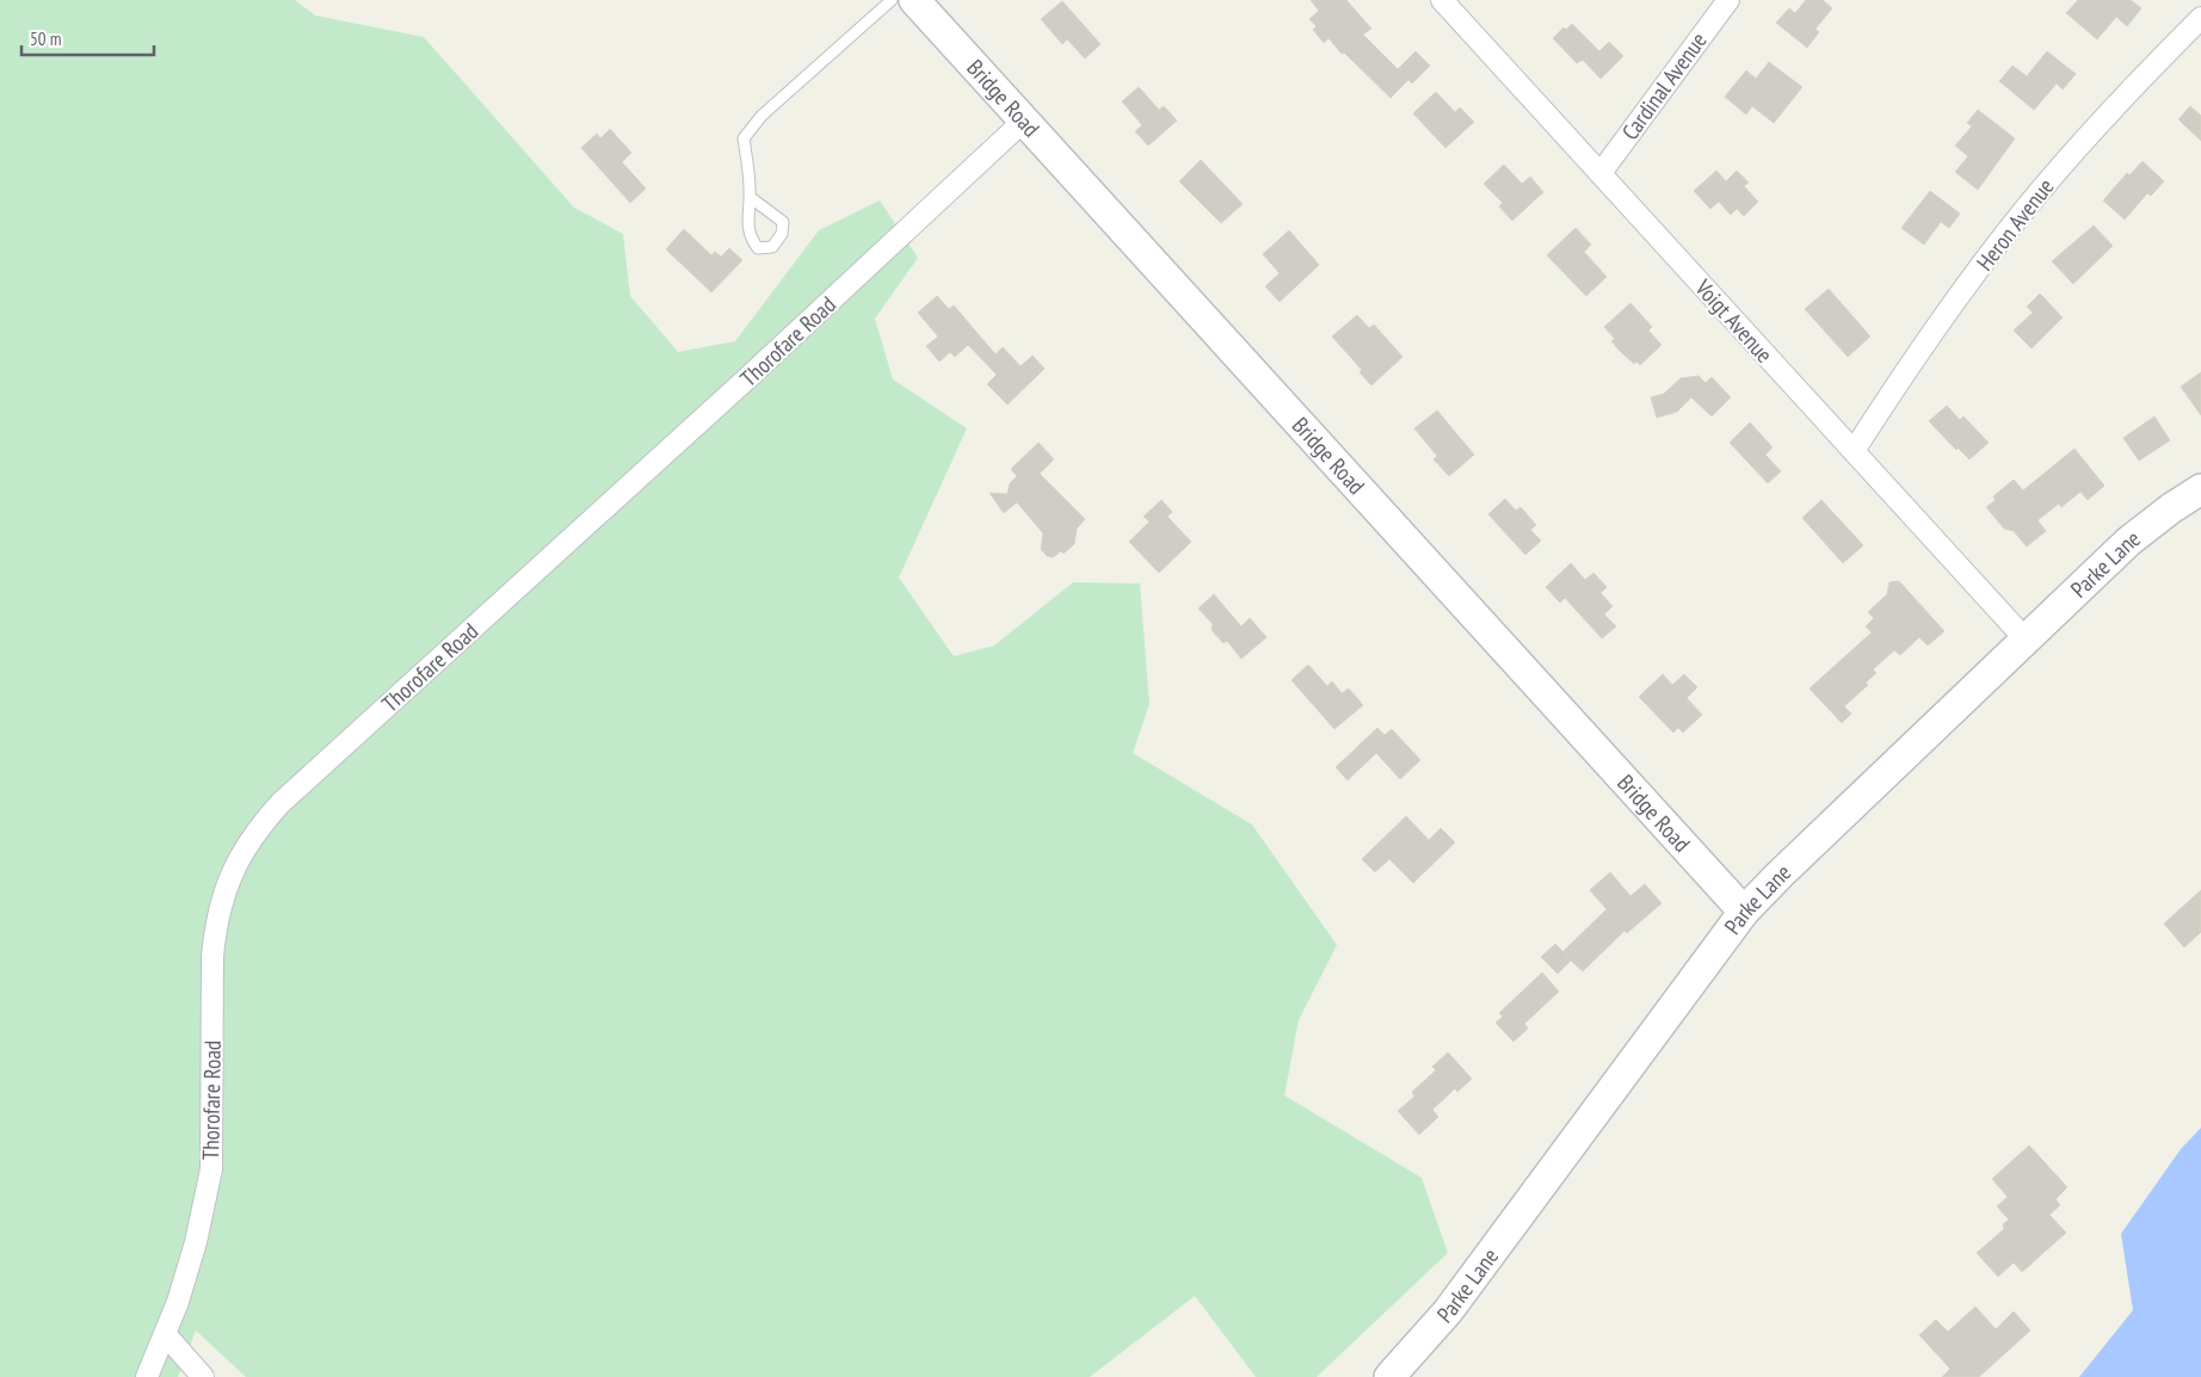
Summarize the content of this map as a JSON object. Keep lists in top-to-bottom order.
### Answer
{
  "streets": {
    "main road": ["Bridge Road", "Parke Lane"],
    "street": [
      "Cardinal Avenue",
      "Heron Avenue",
      "Voigt Avenue",
      "Thorofare Road"
    ]
  },
  "crossings": [
    ["Cardinal Avenue", "Voigt Avenue"],
    ["Bridge Road", "Thorofare Road"],
    ["Bridge Road", "Parke Lane"],
    ["Heron Avenue", "Voigt Avenue"],
    ["Voigt Avenue", "Parke Lane"]
  ],
  "scale_bar": "50 m"
}
